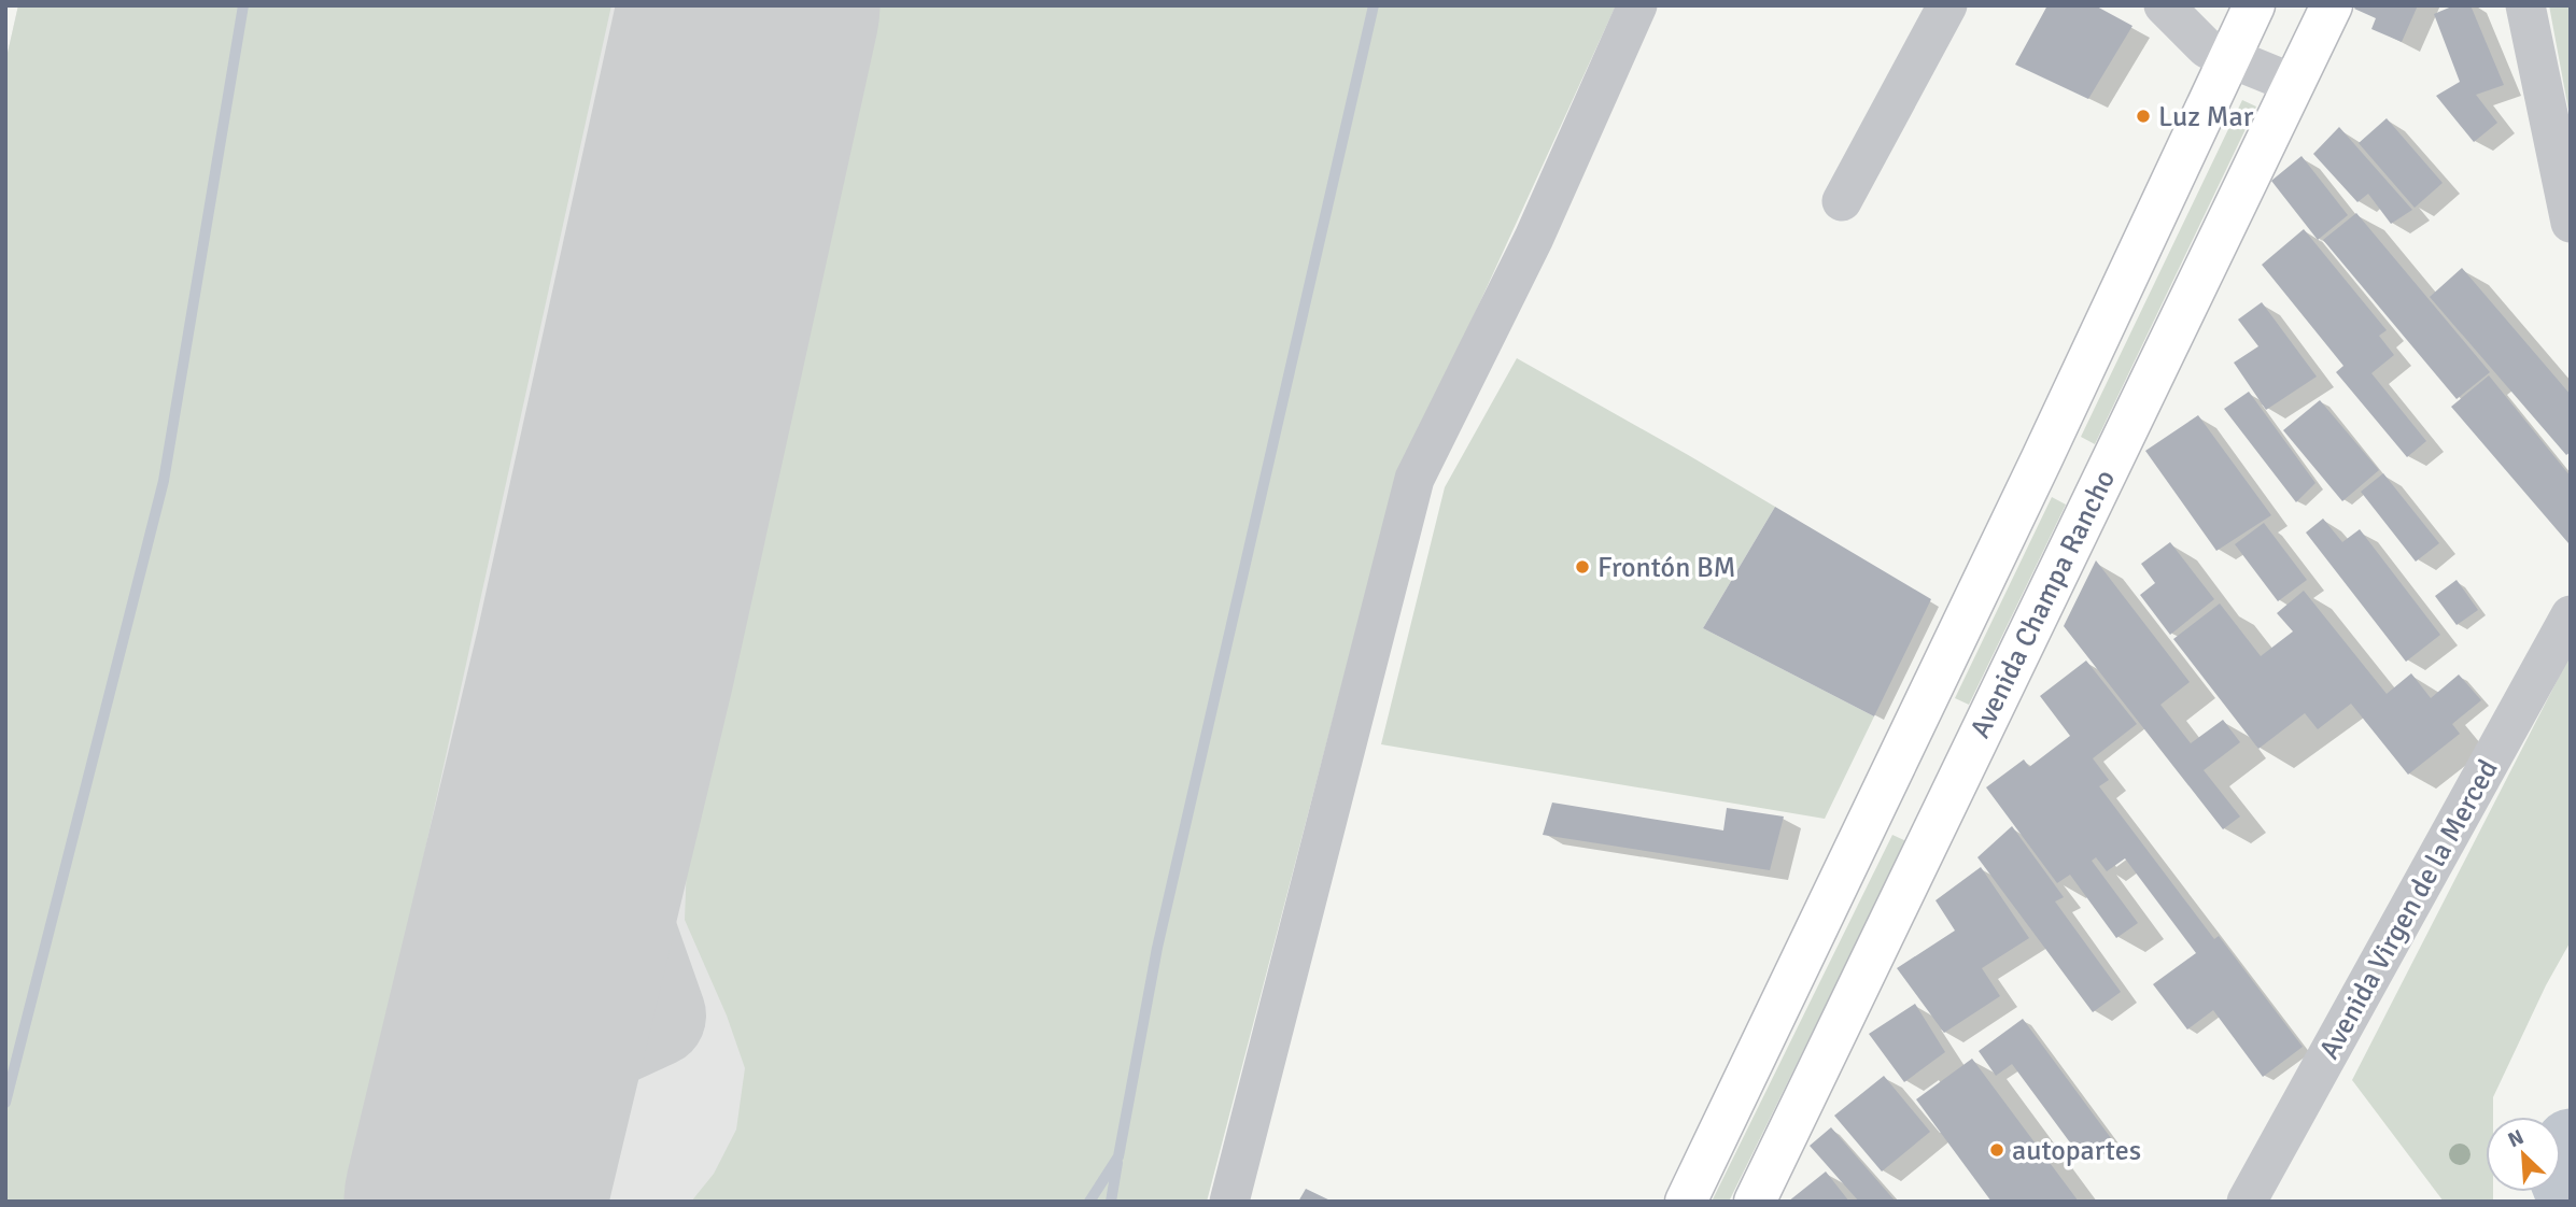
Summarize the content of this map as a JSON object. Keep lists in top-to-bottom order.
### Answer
{
  "streets": {
    "main road": ["Avenida Champa Rancho"],
    "street": ["Avenida Virgen de la Merced"]
  },
  "places": ["Luz Mar", "Frontón BM", "autopartes"],
  "north": "top left"
}
